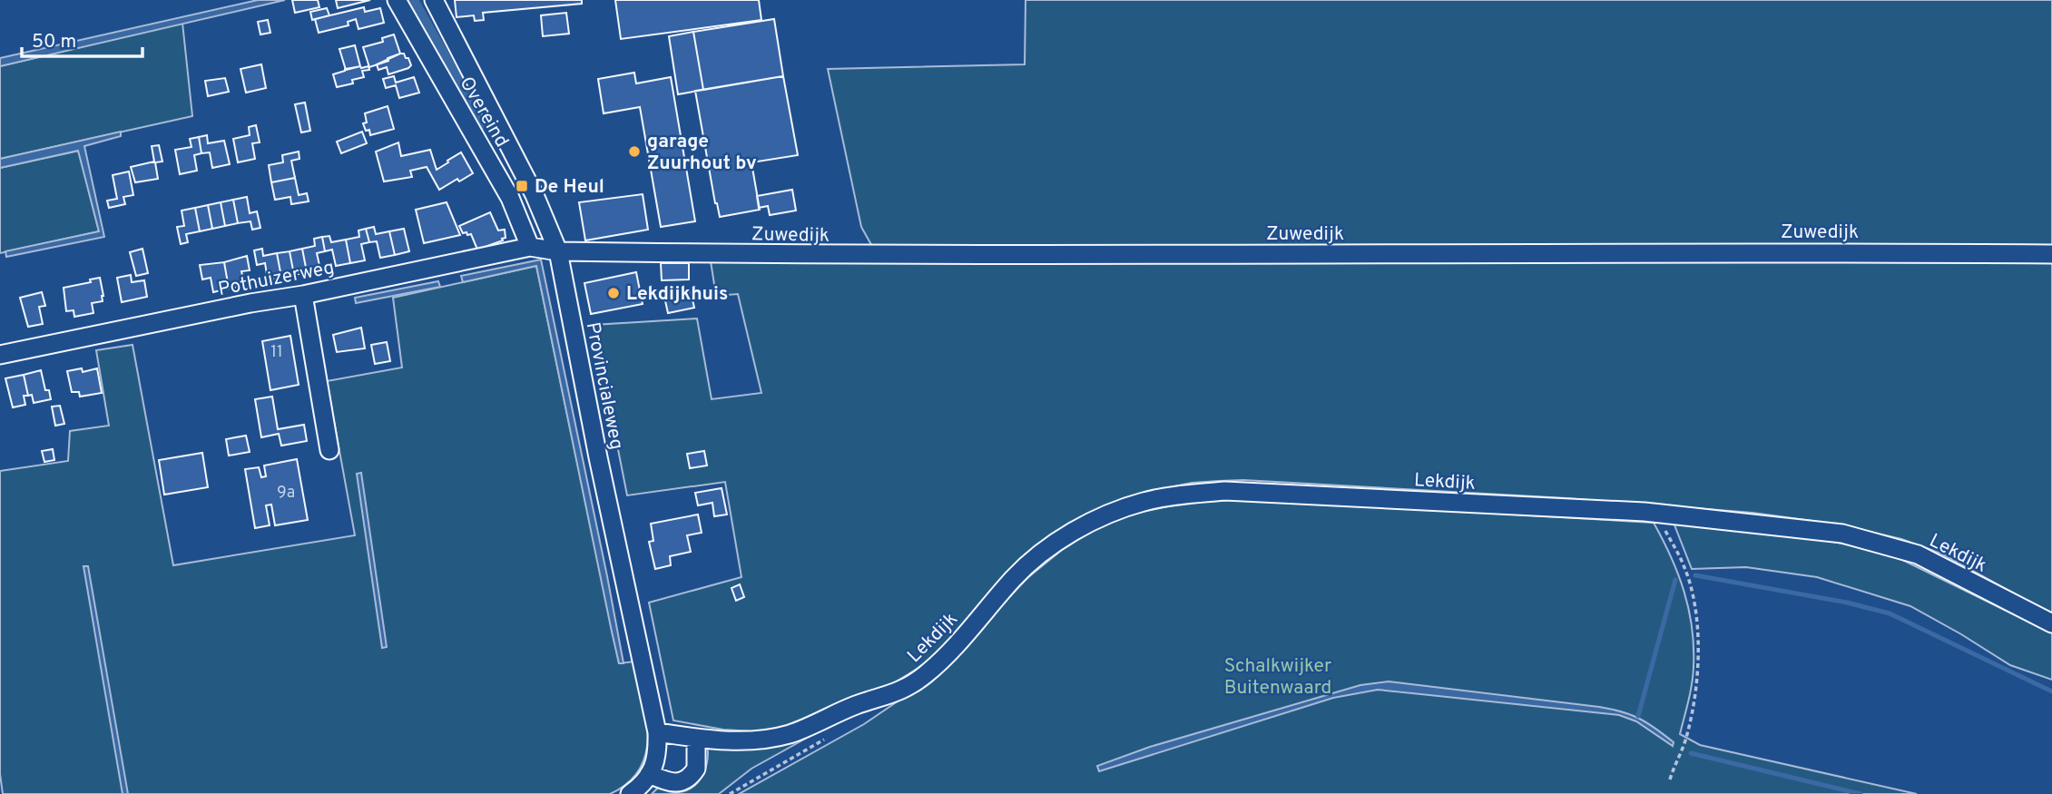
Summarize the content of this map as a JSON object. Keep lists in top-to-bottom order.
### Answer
{
  "streets": {
    "street": [
      "Overeind",
      "Zuwedijk",
      "Pothuizerweg",
      "Provincialeweg",
      "Lekdijk"
    ]
  },
  "crossings": [
    ["Overeind", "Pothuizerweg"],
    ["Zuwedijk", "Pothuizerweg"],
    ["Zuwedijk", "Provincialeweg"],
    ["Pothuizerweg", "Provincialeweg"],
    ["Provincialeweg", "Lekdijk"]
  ],
  "parks": ["Schalkwijker Buitenwaard"],
  "places": {
    "other": ["garage Zuurhout bv", "Lekdijkhuis"],
    "transit": ["De Heul"]
  },
  "house_numbers": ["11", "9a"],
  "scale_bar": "50 m"
}
